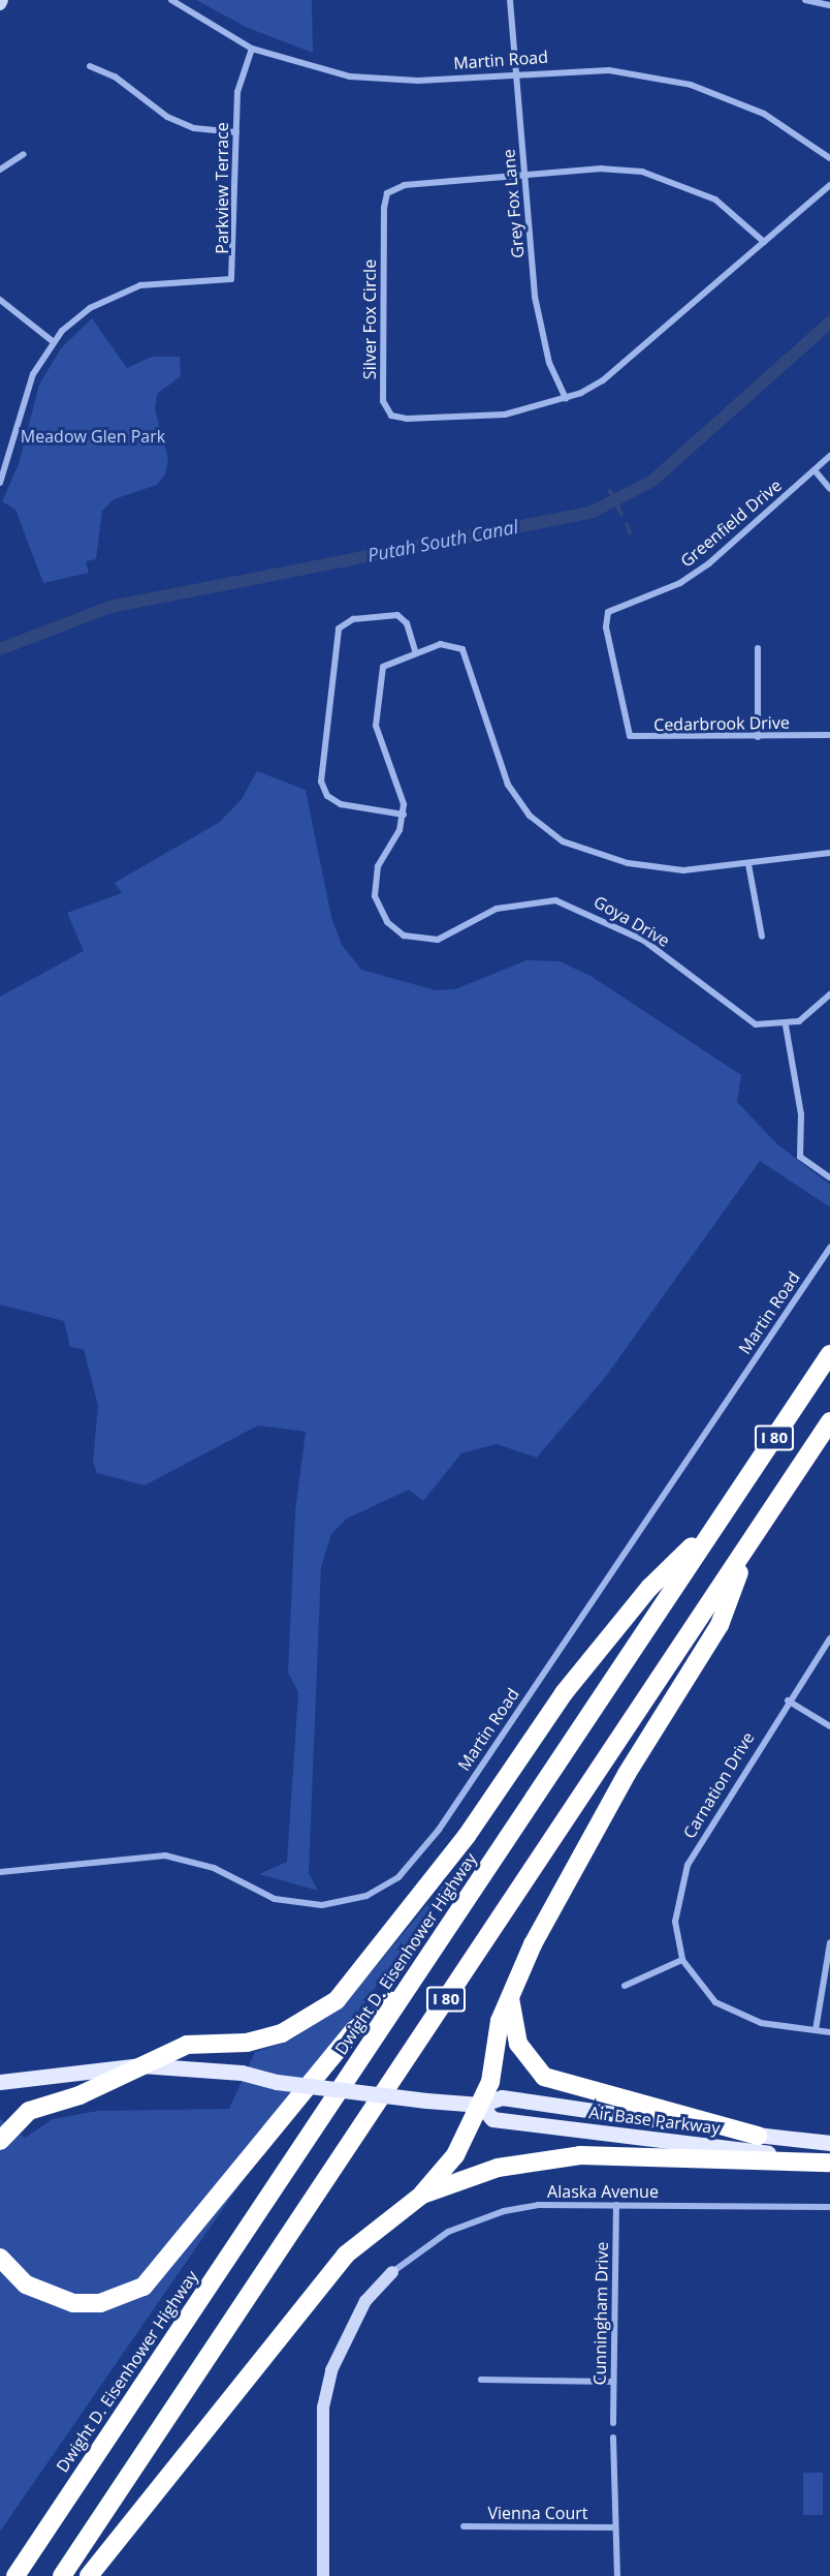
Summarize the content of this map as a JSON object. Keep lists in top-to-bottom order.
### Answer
{
  "streets": {
    "highway": ["I 80", "Dwight D. Eisenhower Highway"],
    "main road": ["Air Base Parkway"],
    "street": [
      "Martin Road",
      "Parkview Terrace",
      "Grey Fox Lane",
      "Silver Fox Circle",
      "Greenfield Drive",
      "Cedarbrook Drive",
      "Goya Drive",
      "Carnation Drive",
      "Alaska Avenue",
      "Cunningham Drive",
      "Vienna Court"
    ]
  },
  "crossings": [
    ["Martin Road", "Parkview Terrace"],
    ["Martin Road", "Grey Fox Lane"],
    ["Grey Fox Lane", "Silver Fox Circle"],
    ["Greenfield Drive", "Cedarbrook Drive"],
    ["Alaska Avenue", "Cunningham Drive"]
  ],
  "water": ["Putah South Canal"],
  "parks": ["Meadow Glen Park"]
}
